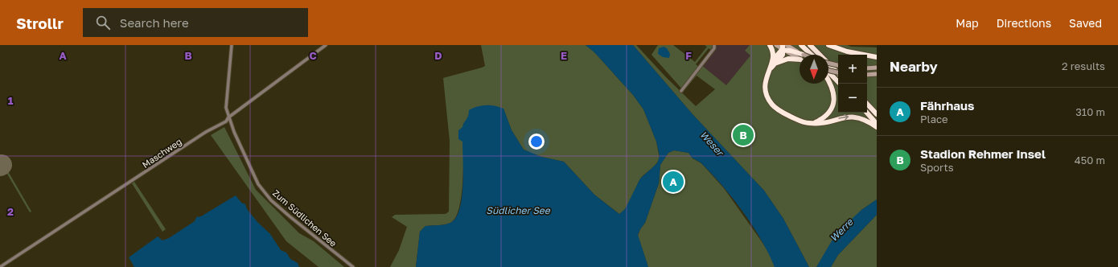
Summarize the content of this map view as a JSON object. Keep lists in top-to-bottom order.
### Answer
{
  "streets": {
    "street": ["Maschweg", "Zum Südlichen See"]
  },
  "crossings": [
    ["Maschweg", "Zum Südlichen See"]
  ],
  "water": ["Weser", "Südlicher See", "Werre"],
  "north": "bottom",
  "page": {
    "header": "Strollr",
    "search": "Search here",
    "nav": ["Map", "Directions", "Saved"],
    "heading": ["Nearby", "2 results"],
    "map_buttons": ["+", "−"],
    "list": [
      {
        "mark": "A",
        "name": "Fährhaus",
        "note": "Place",
        "value": "310 m"
      },
      {
        "mark": "B",
        "name": "Stadion Rehmer Insel",
        "note": "Sports",
        "value": "450 m"
      }
    ],
    "pins": ["B", "A"]
  },
  "grid": {
    "columns": [
      "A",
      "B",
      "C",
      "D",
      "E",
      "F"
    ],
    "rows": ["1", "2"]
  }
}
